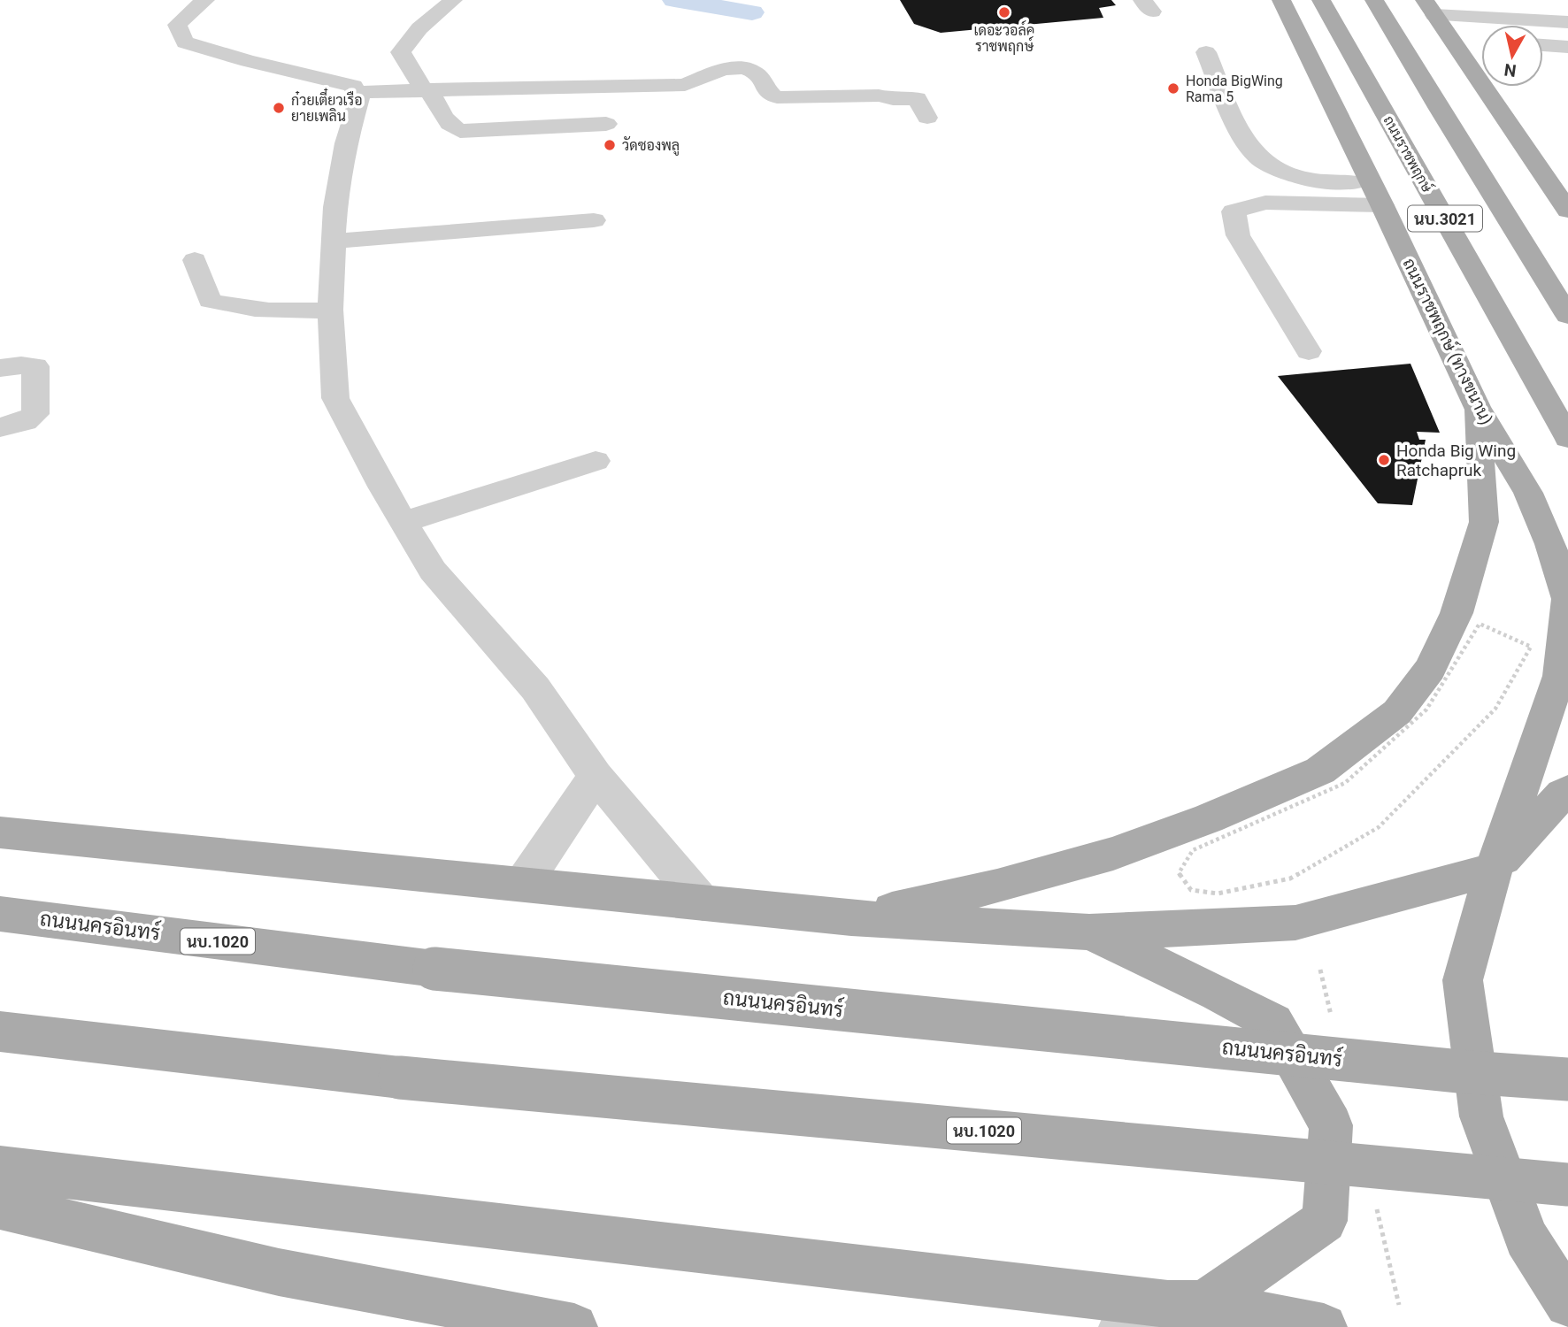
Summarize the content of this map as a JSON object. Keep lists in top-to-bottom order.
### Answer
{
  "streets": {
    "main road": [
      "ถนนราชพฤกษ์",
      "นบ.3021",
      "ถนนราชพฤกษ์ (ทางขนาน)",
      "ถนนนครอินทร์",
      "นบ.1020"
    ]
  },
  "places": [
    "เดอะวอล์ค ราชพฤกษ์",
    "Honda BigWing Rama 5",
    "ก๋วยเตี๋ยวเรือ ยายเพลิน",
    "วัดซองพลู",
    "Honda Big Wing Ratchapruk"
  ],
  "north": "bottom"
}
